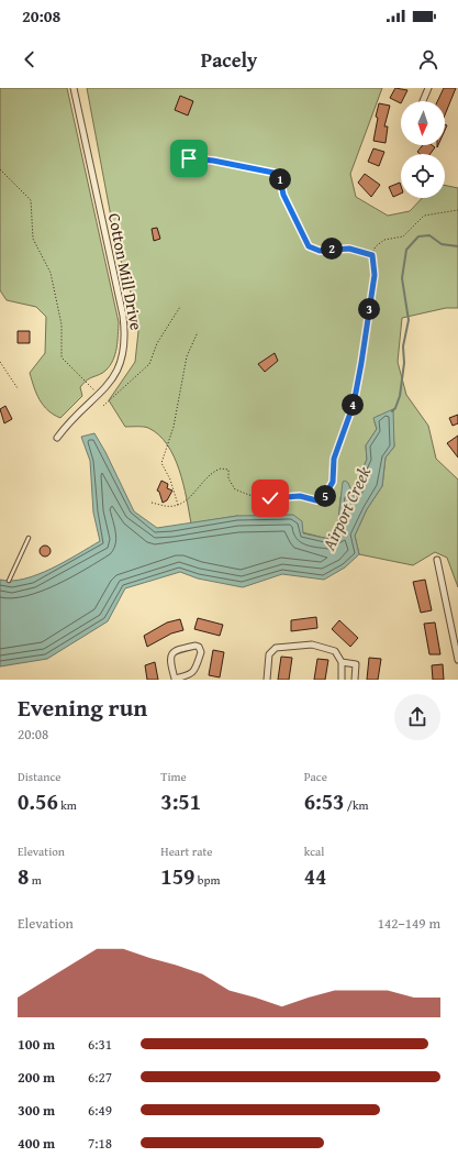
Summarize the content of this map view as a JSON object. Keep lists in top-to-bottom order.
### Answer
{
  "streets": {
    "street": ["Cotton Mill Drive"]
  },
  "water": ["Airport Creek"],
  "north": "bottom",
  "page": {
    "status": "20:08",
    "header": "Pacely",
    "pins": [
      "1",
      "2",
      "3",
      "4",
      "5"
    ],
    "heading": ["Evening run", "20:08"],
    "stats": [
      ["Distance", "0.56 km"],
      ["Time", "3:51"],
      ["Pace", "6:53 /km"],
      ["Elevation", "8 m"],
      ["Heart rate", "159 bpm"],
      ["kcal", "44"]
    ],
    "chart": ["Elevation", "142–149 m"],
    "list": [
      {
        "name": "100 m",
        "note": "6:31"
      },
      {
        "name": "200 m",
        "note": "6:27"
      },
      {
        "name": "300 m",
        "note": "6:49"
      },
      {
        "name": "400 m",
        "note": "7:18"
      }
    ]
  }
}
